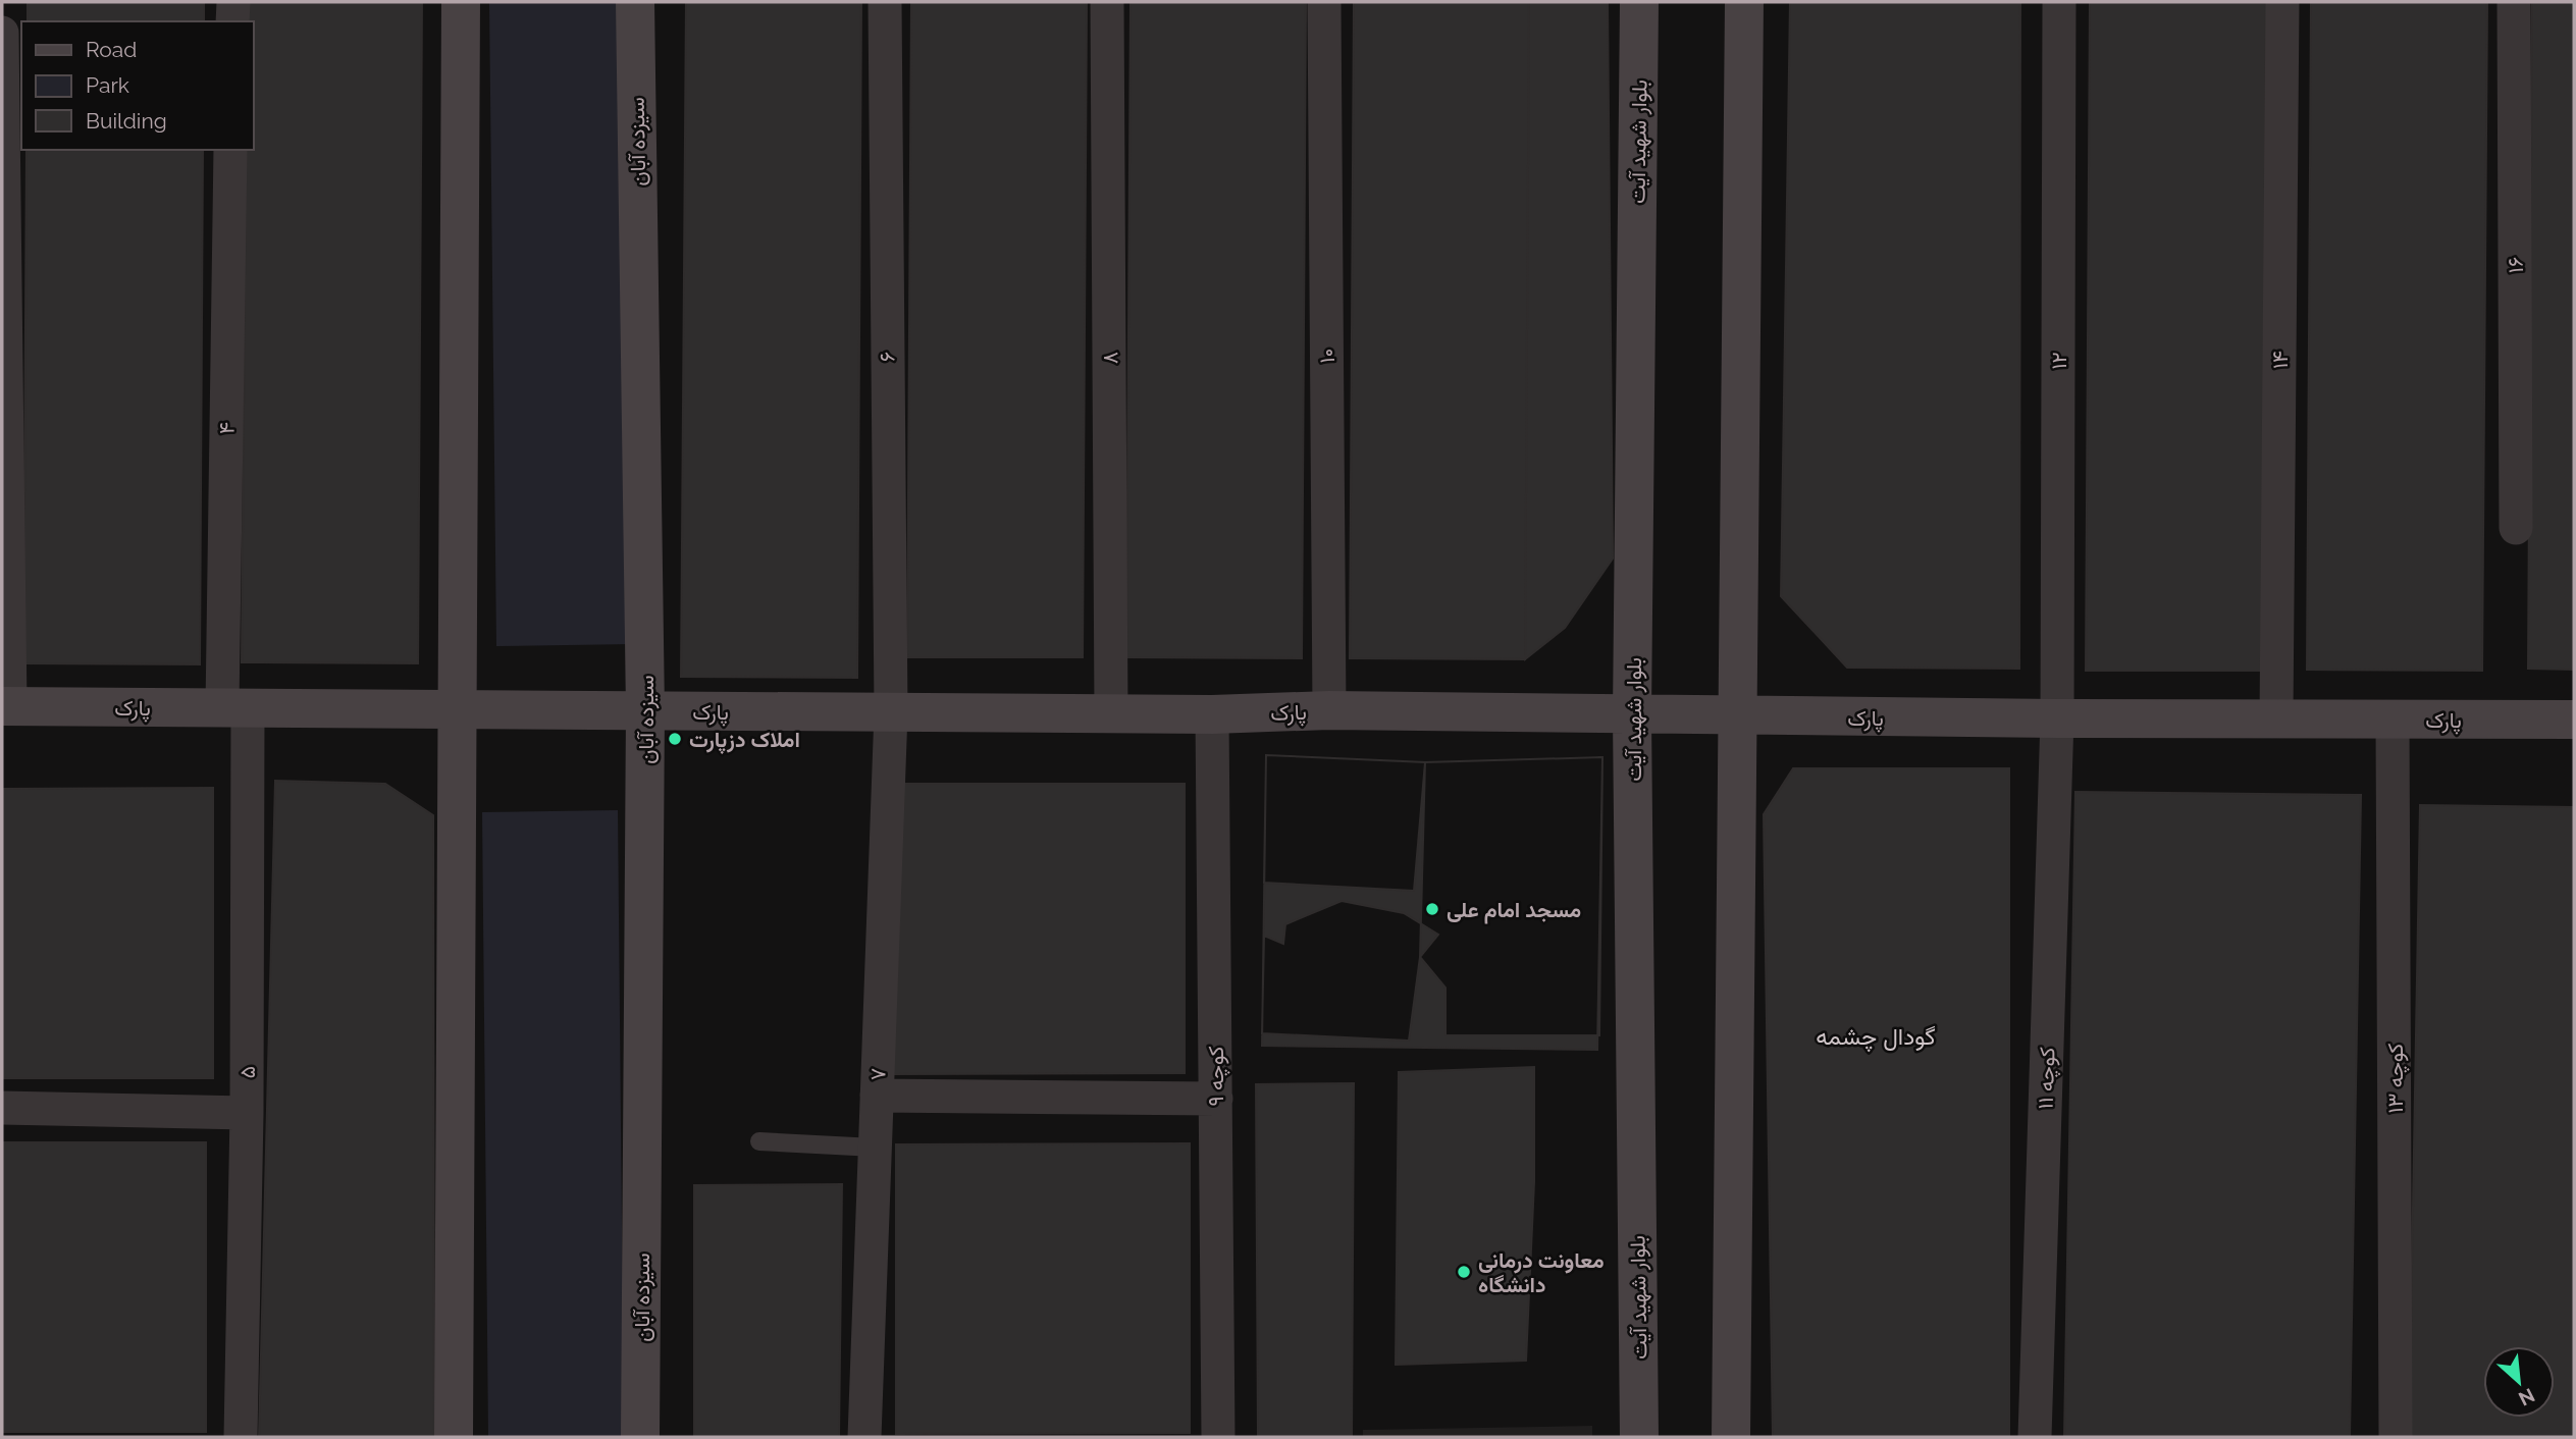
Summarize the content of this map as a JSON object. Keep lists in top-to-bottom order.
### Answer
{
  "streets": {
    "main road": ["سیزده آبان", "بلوار شهید آیت", "پارک"],
    "street": [
      "۱۶",
      "۱۰",
      "۶",
      "۸",
      "۱۴",
      "۱۲",
      "۴",
      "۵",
      "۷",
      "کوچه ۹",
      "کوچه ۱۱",
      "کوچه ۱۳"
    ]
  },
  "crossings": [
    ["سیزده آبان", "پارک"],
    ["بلوار شهید آیت", "پارک"],
    ["۱۰", "پارک"],
    ["۶", "پارک"],
    ["۶", "۷"],
    ["۸", "پارک"],
    ["۱۴", "پارک"],
    ["۱۲", "پارک"],
    ["۱۲", "کوچه ۱۱"],
    ["۴", "پارک"],
    ["۴", "۵"],
    ["پارک", "۵"],
    ["پارک", "۷"],
    ["پارک", "کوچه ۹"],
    ["پارک", "کوچه ۱۱"],
    ["پارک", "کوچه ۱۳"]
  ],
  "districts": ["گودال چشمه"],
  "places": ["املاک دزپارت", "مسجد امام علی", "معاونت درمانی دانشگاه"],
  "legend": ["Road", "Park", "Building"],
  "north": "bottom right"
}
